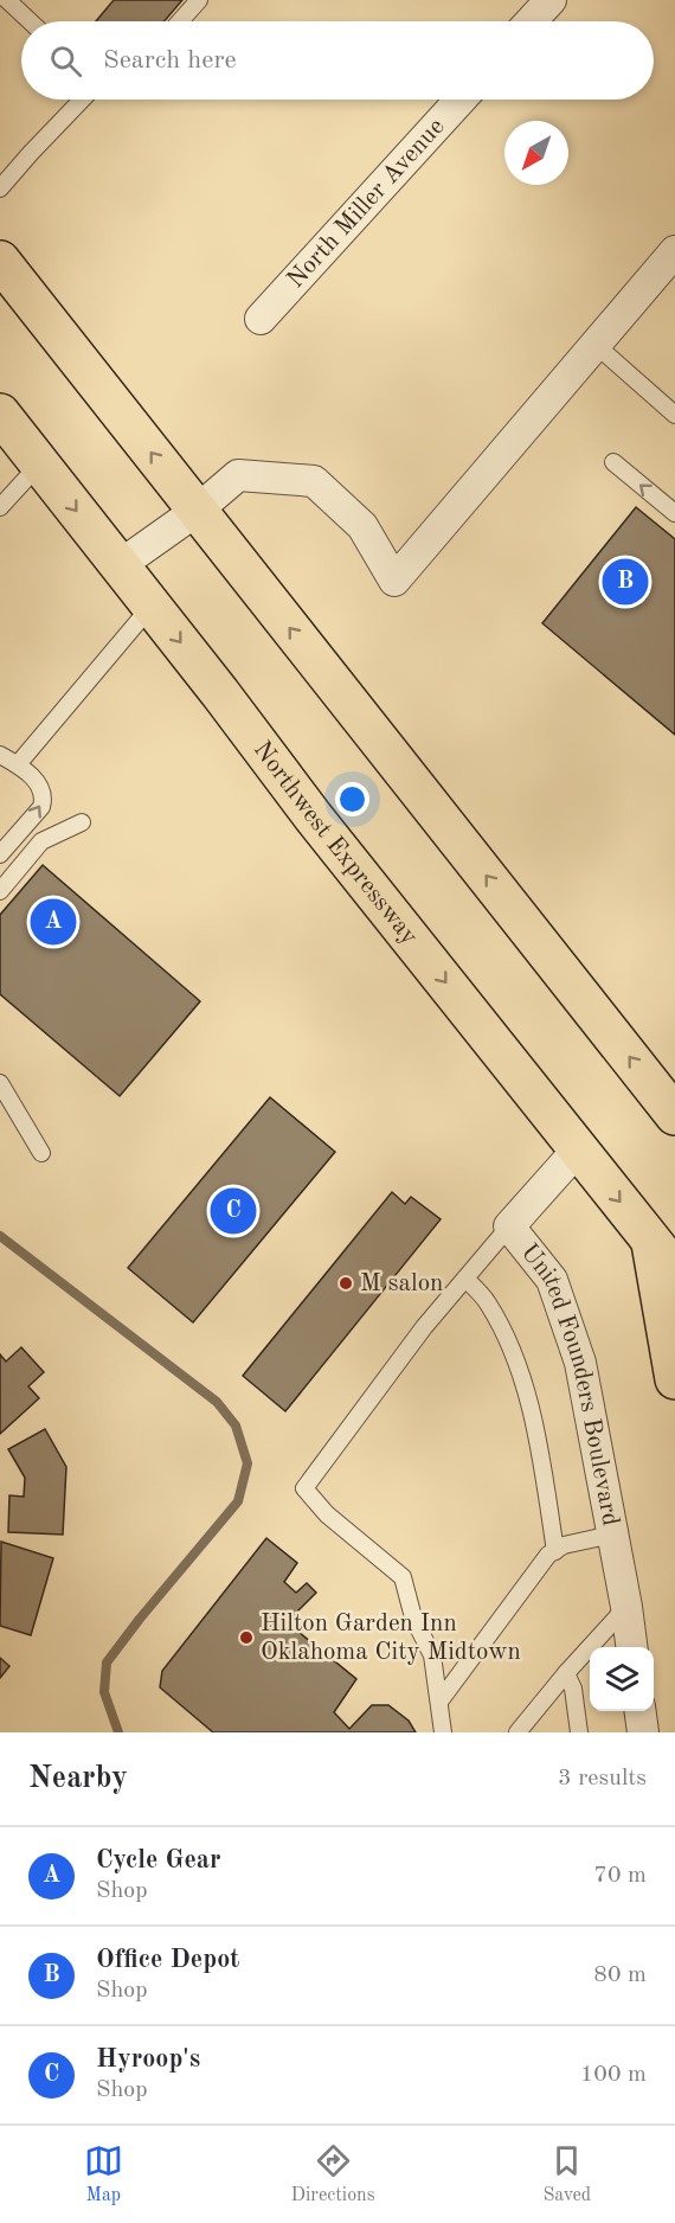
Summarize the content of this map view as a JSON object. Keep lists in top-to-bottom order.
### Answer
{
  "streets": {
    "highway": ["Northwest Expressway"],
    "street": ["North Miller Avenue", "United Founders Boulevard"]
  },
  "crossings": [
    ["Northwest Expressway", "United Founders Boulevard"]
  ],
  "places": ["M salon", "Hilton Garden Inn Oklahoma City Midtown"],
  "north": "bottom left",
  "page": {
    "search": "Search here",
    "pins": ["B", "A", "C"],
    "heading": ["Nearby", "3 results"],
    "list": [
      {
        "mark": "A",
        "name": "Cycle Gear",
        "note": "Shop",
        "value": "70 m"
      },
      {
        "mark": "B",
        "name": "Office Depot",
        "note": "Shop",
        "value": "80 m"
      },
      {
        "mark": "C",
        "name": "Hyroop's",
        "note": "Shop",
        "value": "100 m"
      }
    ],
    "nav": ["Map", "Directions", "Saved"]
  }
}
